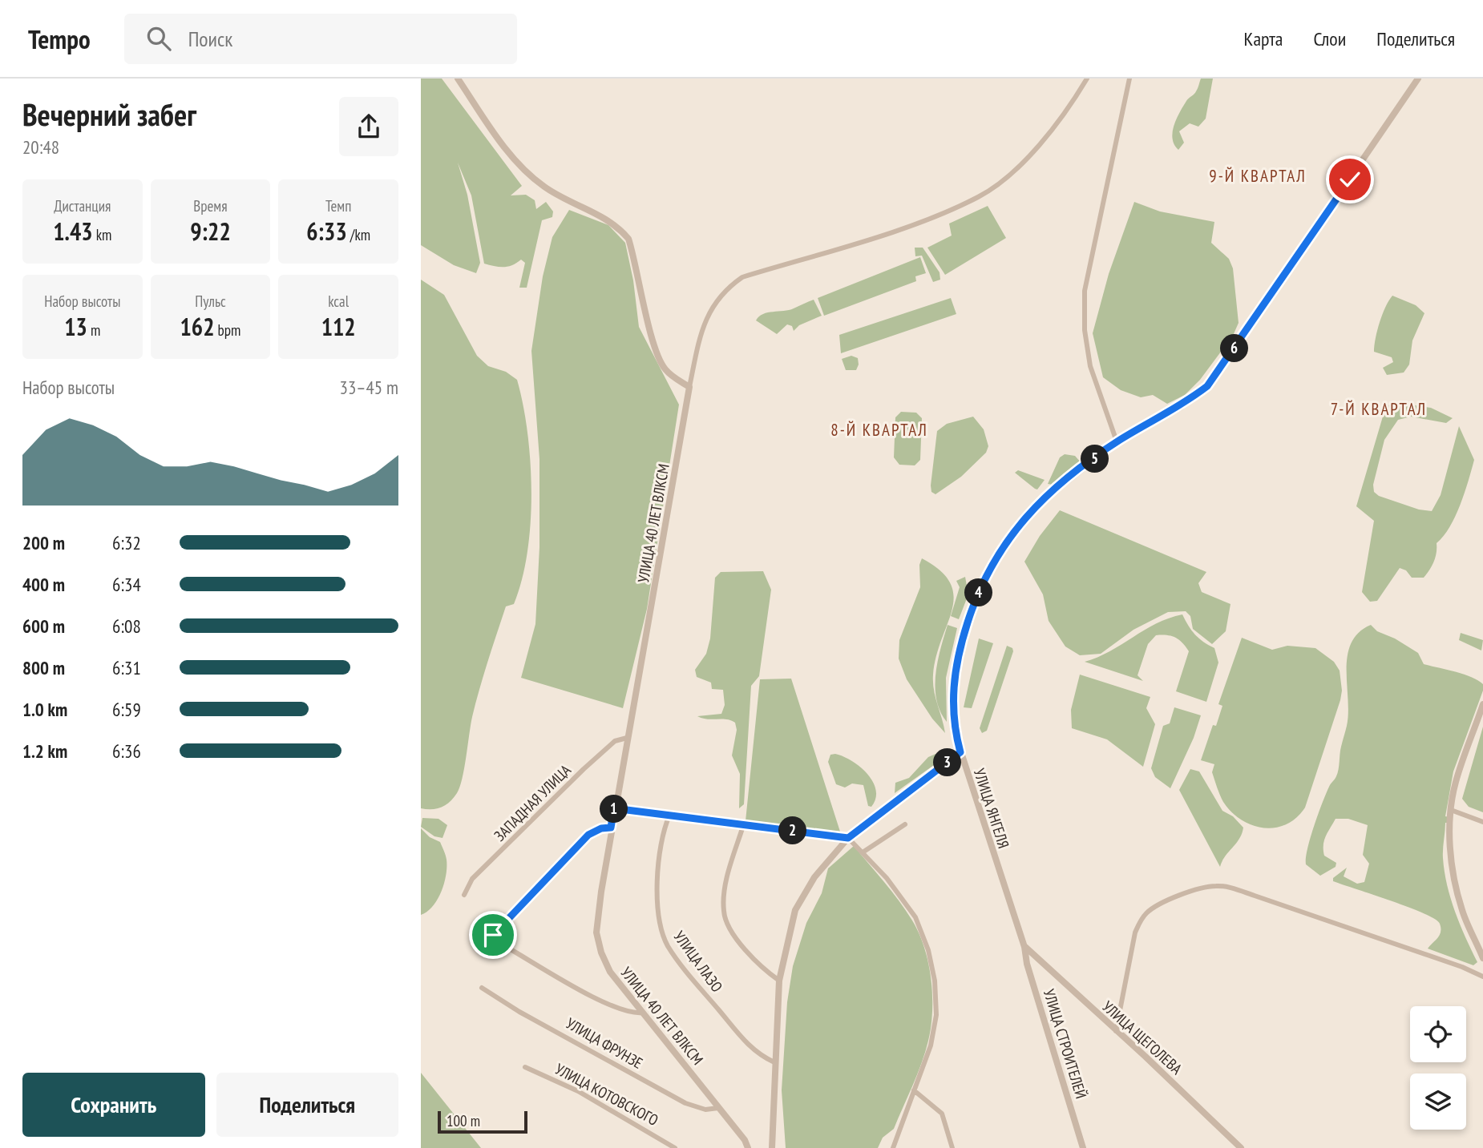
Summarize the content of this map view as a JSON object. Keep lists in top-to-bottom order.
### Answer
{
  "streets": {
    "street": [
      "УЛИЦА 40 ЛЕТ ВЛКСМ",
      "ЗАПАДНАЯ УЛИЦА",
      "УЛИЦА ЯНГЕЛЯ",
      "УЛИЦА ЛАЗО",
      "УЛИЦА ЩЕГОЛЕВА",
      "УЛИЦА ФРУНЗЕ",
      "УЛИЦА СТРОИТЕЛЕЙ",
      "УЛИЦА КОТОВСКОГО"
    ]
  },
  "crossings": [
    ["УЛИЦА 40 ЛЕТ ВЛКСМ", "ЗАПАДНАЯ УЛИЦА"],
    ["УЛИЦА 40 ЛЕТ ВЛКСМ", "УЛИЦА ФРУНЗЕ"],
    ["УЛИЦА ЯНГЕЛЯ", "УЛИЦА ЩЕГОЛЕВА"],
    ["УЛИЦА ЯНГЕЛЯ", "УЛИЦА СТРОИТЕЛЕЙ"],
    ["УЛИЦА ЩЕГОЛЕВА", "УЛИЦА СТРОИТЕЛЕЙ"]
  ],
  "districts": ["9-Й КВАРТАЛ", "7-Й КВАРТАЛ", "8-Й КВАРТАЛ"],
  "scale_bar": "100 m",
  "page": {
    "header": "Tempo",
    "search": "Поиск",
    "nav": ["Карта", "Слои", "Поделиться"],
    "heading": ["Вечерний забег", "20:48"],
    "stats": [
      ["Дистанция", "1.43 km"],
      ["Время", "9:22"],
      ["Темп", "6:33 /km"],
      ["Набор высоты", "13 m"],
      ["Пульс", "162 bpm"],
      ["kcal", "112"]
    ],
    "pins": [
      "6",
      "5",
      "4",
      "3",
      "1",
      "2"
    ],
    "chart": ["Набор высоты", "33–45 m"],
    "list": [
      {
        "name": "200 m",
        "note": "6:32"
      },
      {
        "name": "400 m",
        "note": "6:34"
      },
      {
        "name": "600 m",
        "note": "6:08"
      },
      {
        "name": "800 m",
        "note": "6:31"
      },
      {
        "name": "1.0 km",
        "note": "6:59"
      },
      {
        "name": "1.2 km",
        "note": "6:36"
      }
    ],
    "buttons": ["Сохранить", "Поделиться"],
    "scale": "100 m"
  }
}
